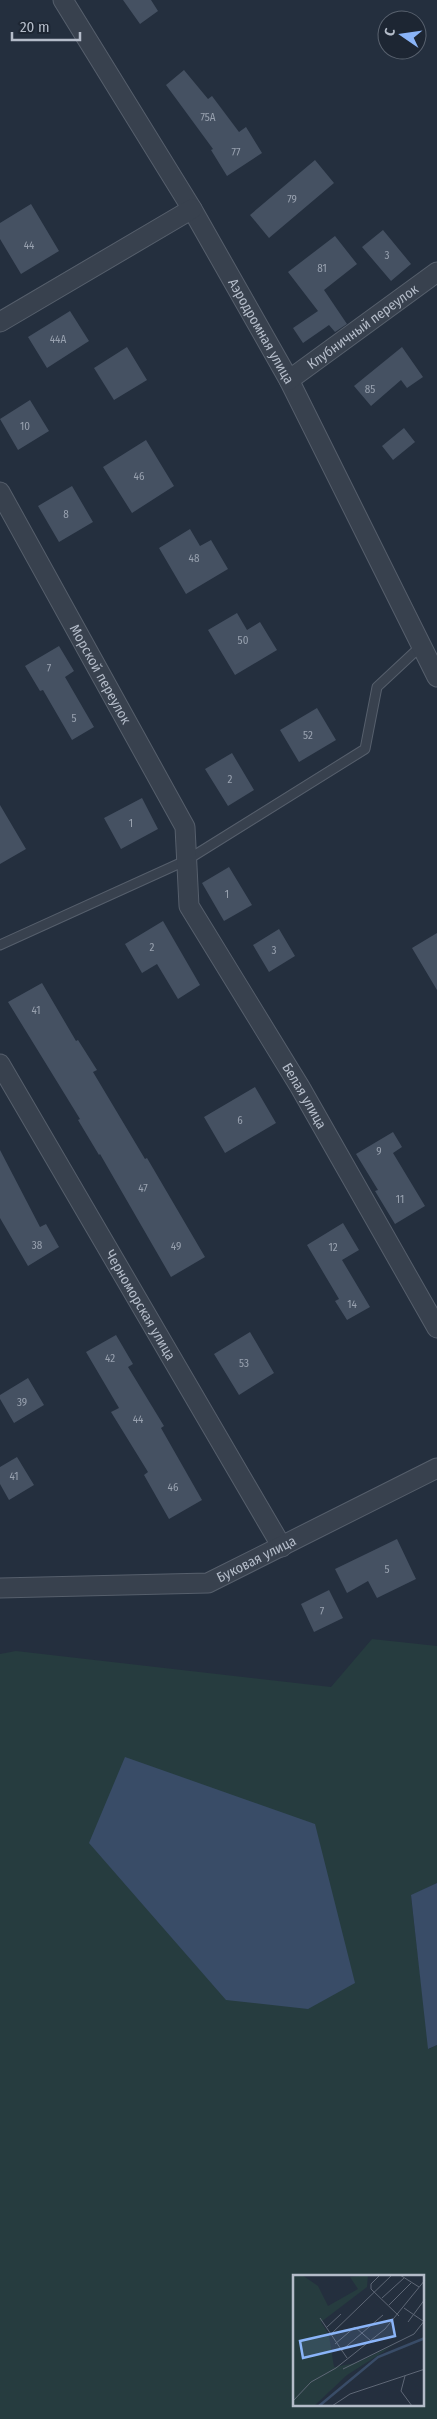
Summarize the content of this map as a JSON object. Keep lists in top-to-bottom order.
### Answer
{
  "streets": {
    "street": [
      "Клубничный переулок",
      "Аэродромная улица",
      "Морской переулок",
      "Белая улица",
      "Черноморская улица",
      "Буковая улица"
    ]
  },
  "crossings": [
    ["Клубничный переулок", "Аэродромная улица"],
    ["Морской переулок", "Белая улица"],
    ["Черноморская улица", "Буковая улица"]
  ],
  "house_numbers": [
    "75А",
    "77",
    "79",
    "44",
    "3",
    "81",
    "44А",
    "85",
    "10",
    "46",
    "8",
    "48",
    "50",
    "7",
    "5",
    "52",
    "2",
    "1",
    "1",
    "2",
    "3",
    "41",
    "6",
    "9",
    "47",
    "11",
    "38",
    "49",
    "12",
    "14",
    "42",
    "53",
    "39",
    "44",
    "41",
    "46",
    "5",
    "7"
  ],
  "scale_bar": "20 m",
  "north": "left"
}
